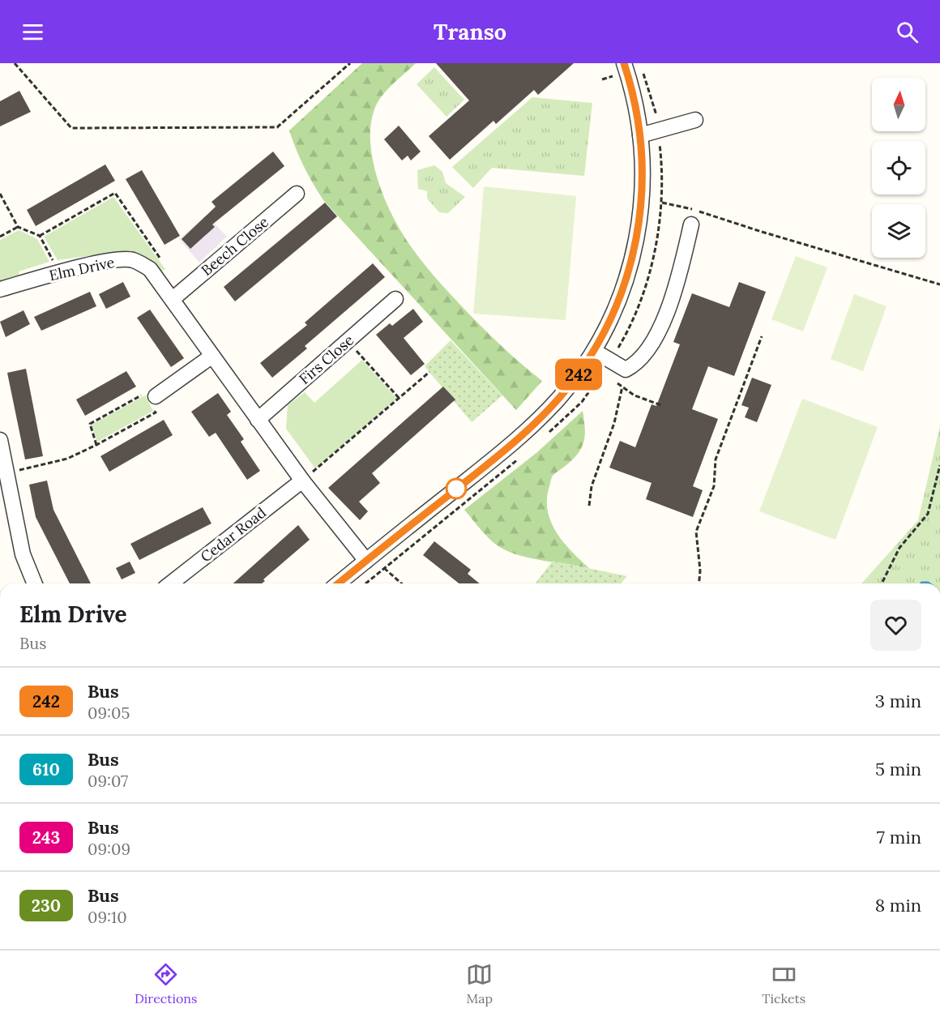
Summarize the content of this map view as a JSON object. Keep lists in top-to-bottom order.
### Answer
{
  "streets": {
    "street": [
      "Beech Close",
      "Elm Drive",
      "Firs Close",
      "Cedar Road"
    ]
  },
  "crossings": [
    ["Beech Close", "Elm Drive"],
    ["Elm Drive", "Firs Close"],
    ["Elm Drive", "Cedar Road"]
  ],
  "lines": ["bus line 242"],
  "north": "top",
  "page": {
    "header": "Transo",
    "on_map": "242",
    "heading": ["Elm Drive", "Bus"],
    "list": [
      {
        "mark": "242",
        "name": "Bus",
        "note": "09:05",
        "value": "3 min"
      },
      {
        "mark": "610",
        "name": "Bus",
        "note": "09:07",
        "value": "5 min"
      },
      {
        "mark": "243",
        "name": "Bus",
        "note": "09:09",
        "value": "7 min"
      },
      {
        "mark": "230",
        "name": "Bus",
        "note": "09:10",
        "value": "8 min"
      }
    ],
    "tabs": ["Directions", "Map", "Tickets"]
  }
}
